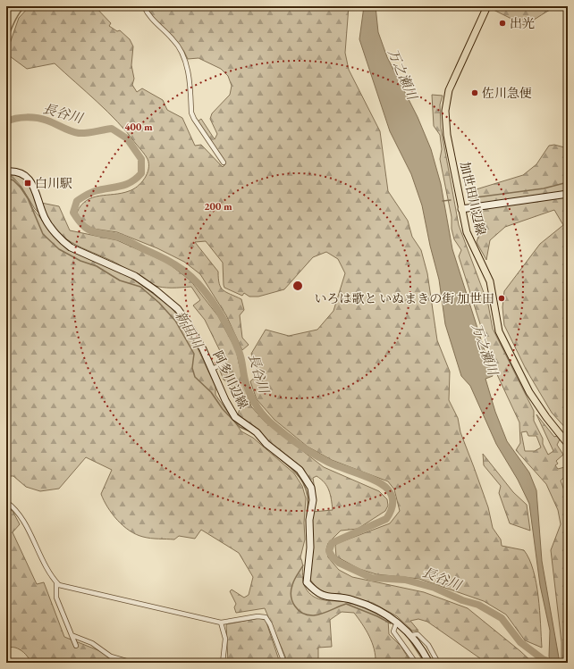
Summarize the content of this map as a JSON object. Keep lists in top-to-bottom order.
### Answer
{
  "streets": {
    "main road": ["加世田川辺線", "阿多川辺線"]
  },
  "water": ["万之瀬川", "長谷川", "新田川"],
  "places": {
    "other": ["出光", "佐川急便", "いろは歌と いぬまきの街 加世田"],
    "transit": ["白川駅"]
  },
  "rings": ["400 m", "200 m"]
}
